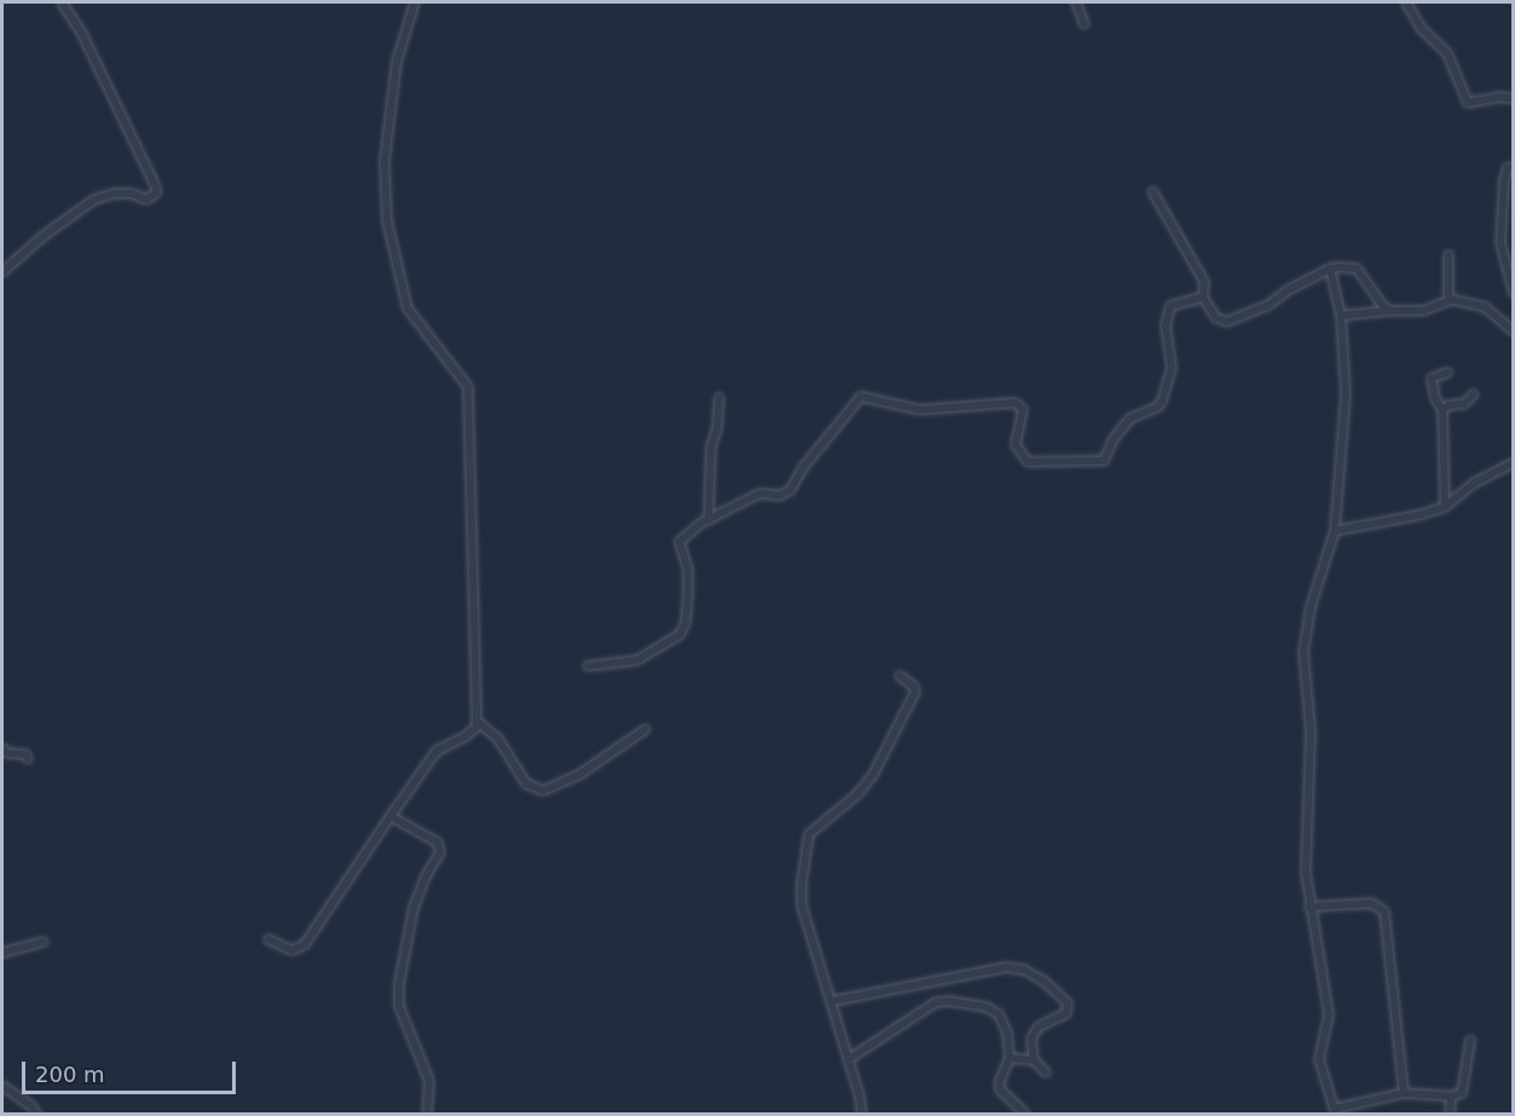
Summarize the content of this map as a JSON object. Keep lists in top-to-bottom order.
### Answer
{
  "scale_bar": "200 m"
}
